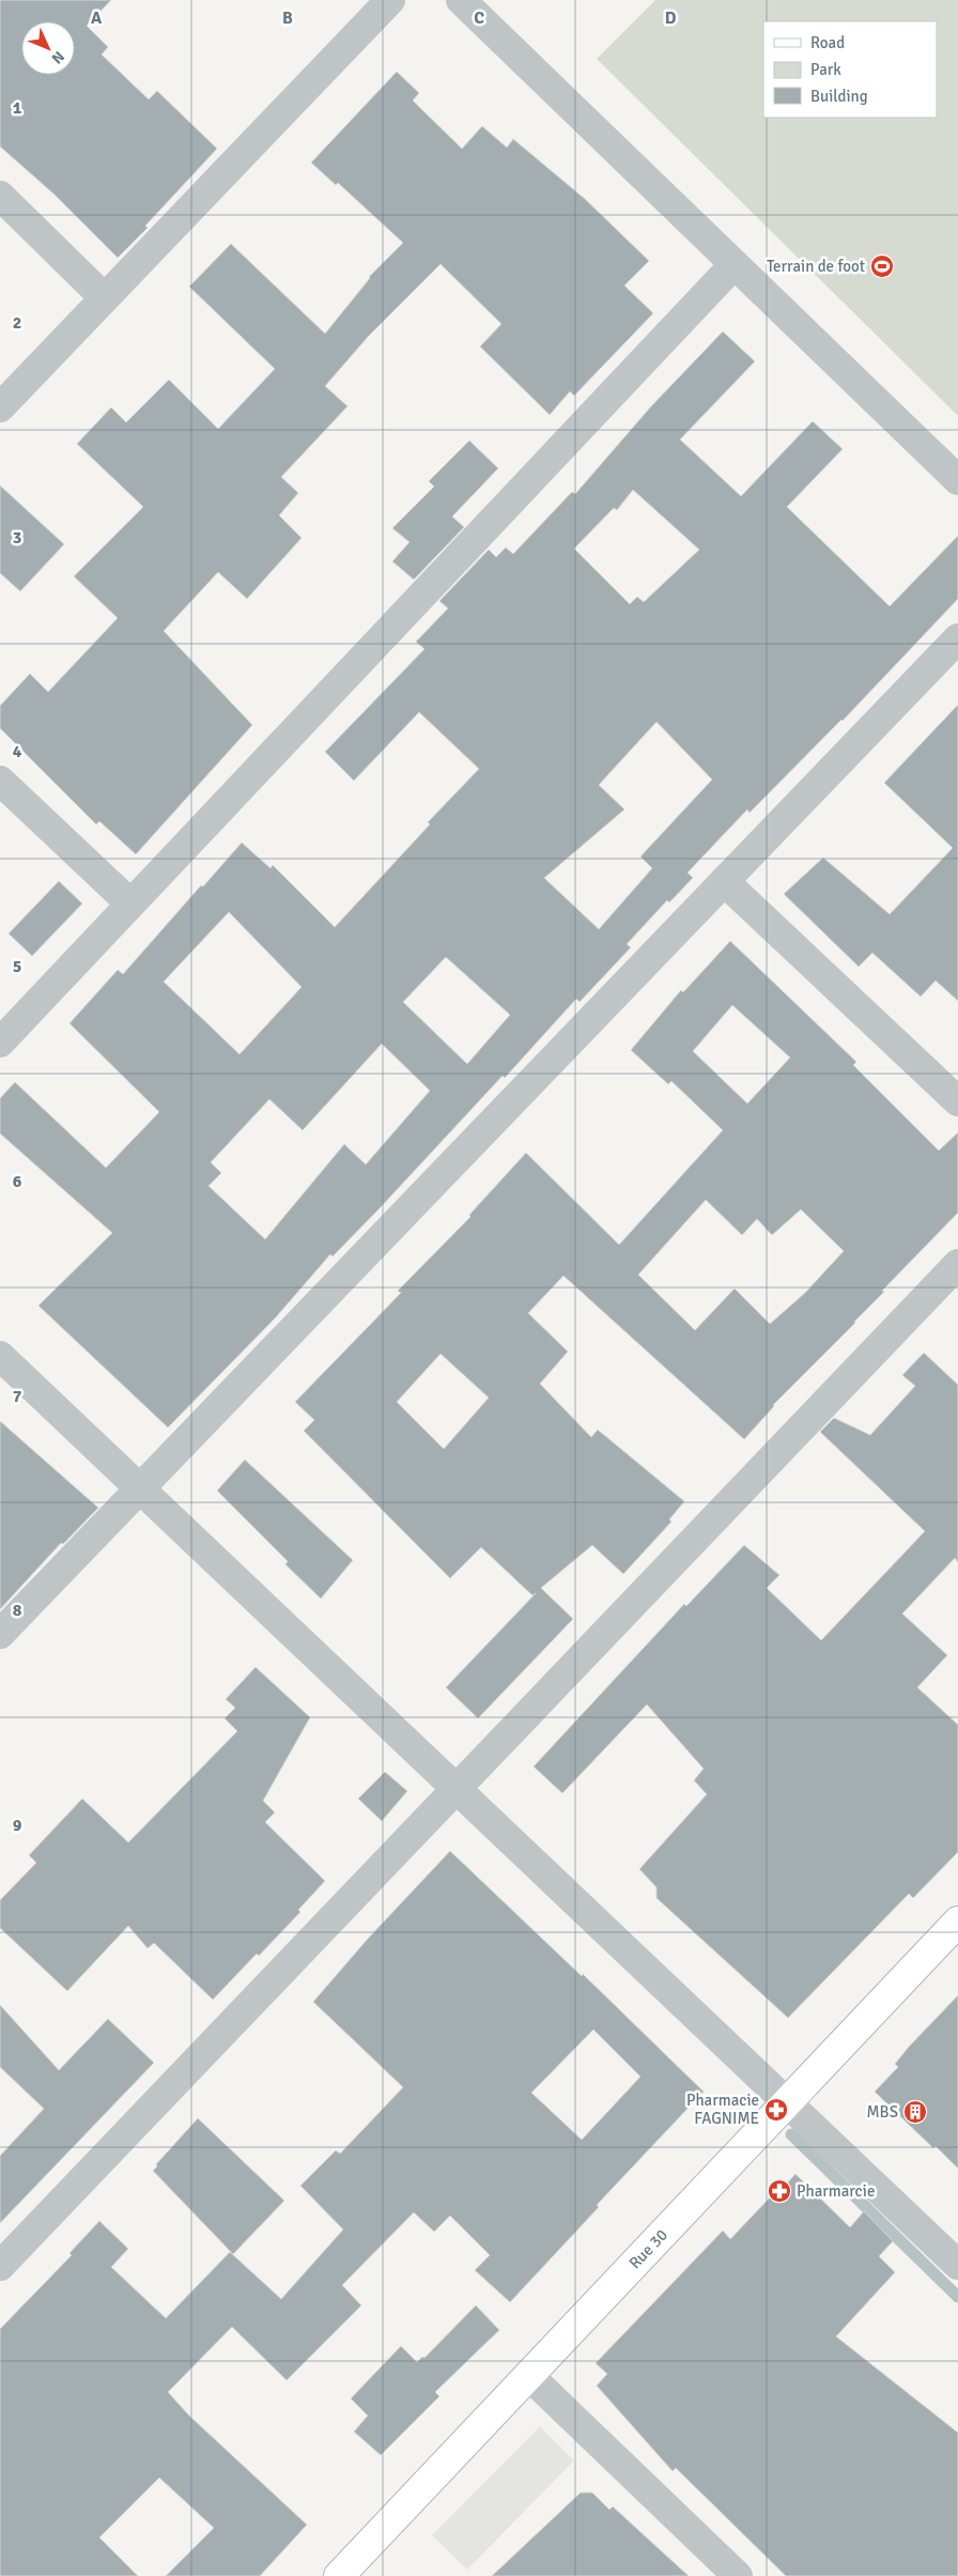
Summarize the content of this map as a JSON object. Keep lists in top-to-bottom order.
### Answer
{
  "streets": {
    "main road": ["Rue 30"]
  },
  "places": {
    "sports": ["Terrain de foot"],
    "pharmacy": ["Pharmacie FAGNIME", "Pharmarcie"],
    "building": ["MBS"]
  },
  "legend": ["Road", "Park", "Building"],
  "north": "bottom right",
  "grid": {
    "columns": [
      "A",
      "B",
      "C",
      "D"
    ],
    "rows": [
      "1",
      "2",
      "3",
      "4",
      "5",
      "6",
      "7",
      "8",
      "9"
    ]
  }
}
